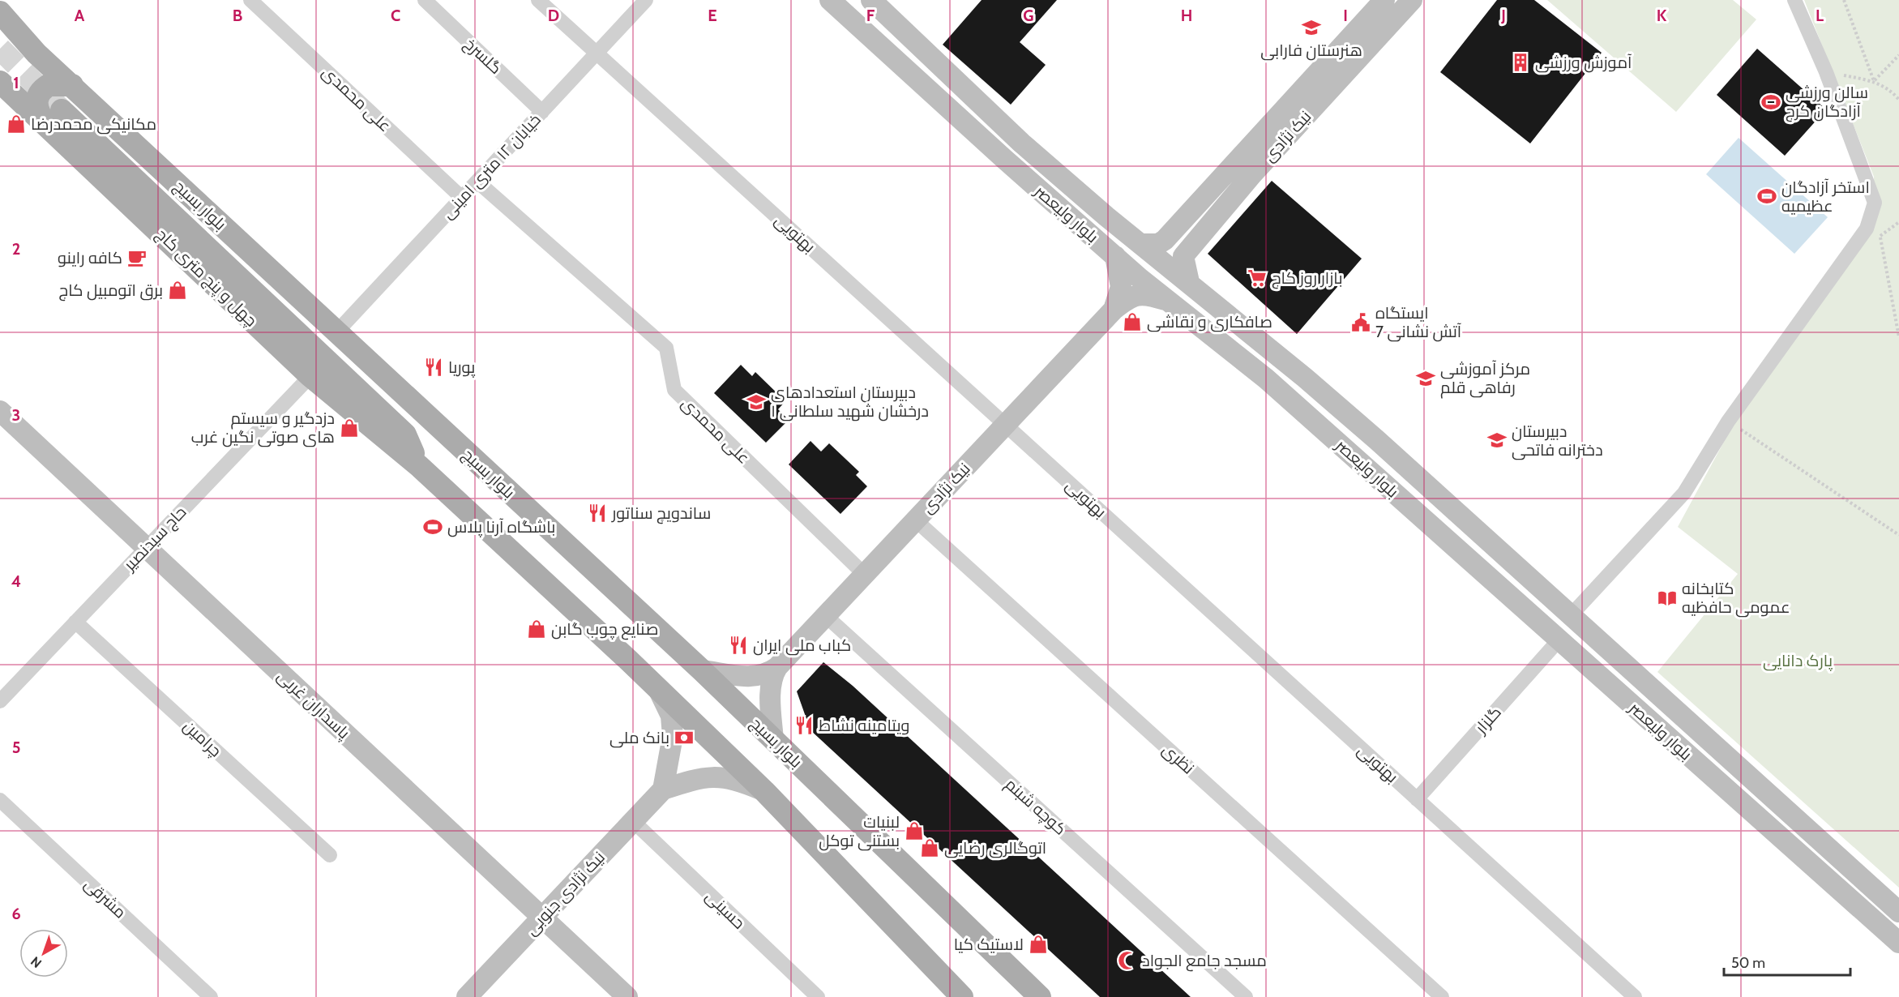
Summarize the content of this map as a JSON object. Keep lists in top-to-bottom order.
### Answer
{
  "streets": {
    "main road": ["بلوار بسیج", "چهل و پنج متری کاج"],
    "street": [
      "گلسرخ",
      "علی محمدی",
      "نیک نژادی",
      "خیابان ۱۲ متری امینی",
      "بلوار ولیعصر",
      "بهتویی",
      "حاج سیدنصیر",
      "پاسداران غربی",
      "گلزار",
      "چرامین",
      "نظری",
      "کوچه شبنم",
      "نیک نژادی جنوبی",
      "مشرقی",
      "حسینی"
    ]
  },
  "crossings": [
    ["گلسرخ", "خیابان ۱۲ متری امینی"],
    ["علی محمدی", "نیک نژادی"],
    ["علی محمدی", "خیابان ۱۲ متری امینی"],
    ["نیک نژادی", "بهتویی"],
    ["نیک نژادی", "نظری"],
    ["نیک نژادی", "کوچه شبنم"],
    ["خیابان ۱۲ متری امینی", "بلوار بسیج"],
    ["خیابان ۱۲ متری امینی", "بهتویی"],
    ["بلوار ولیعصر", "گلزار"],
    ["بهتویی", "گلزار"],
    ["چهل و پنج متری کاج", "حاج سیدنصیر"],
    ["حاج سیدنصیر", "پاسداران غربی"],
    ["حاج سیدنصیر", "چرامین"],
    ["پاسداران غربی", "نیک نژادی جنوبی"],
    ["نیک نژادی جنوبی", "حسینی"]
  ],
  "parks": ["پارک دانایی"],
  "places": {
    "school or university": [
      "هنرستان فارابی",
      "مرکز آموزشی رفاهی قلم",
      "دبیرستان استعدادهای درخشان شهید سلطانی ۱",
      "دبیرستان دخترانه فاتحی"
    ],
    "building": ["آموزش ورزشی"],
    "sports": ["سالن ورزشی آزادگان کرج", "استخر آزادگان عظیمیه", "باشگاه آرنا پلاس"],
    "shop": [
      "مکانیکی محمدرضا",
      "برق اتومبیل کاج",
      "صافکاری و نقاشی",
      "دزدگیر و سیستم های صوتی نگین غرب",
      "صنایع چوب گابن",
      "لبنیات بستنی توکل",
      "اتوگالری رضایی",
      "لاستیک کیا"
    ],
    "cafe": ["کافه راینو"],
    "supermarket": ["بازار روز کاج"],
    "public building": ["ایستگاه آتش نشانی 7"],
    "restaurant": [
      "پوریا",
      "ساندویچ سناتور",
      "کباب ملی ایران",
      "ویتامینه نشاط"
    ],
    "library": ["کتابخانه عمومی حافظیه"],
    "bank": ["بانک ملی"],
    "mosque": ["مسجد جامع الجواد"]
  },
  "scale_bar": "50 m",
  "north": "bottom left",
  "grid": {
    "columns": [
      "A",
      "B",
      "C",
      "D",
      "E",
      "F",
      "G",
      "H",
      "I",
      "J",
      "K",
      "L"
    ],
    "rows": [
      "1",
      "2",
      "3",
      "4",
      "5",
      "6"
    ]
  }
}
